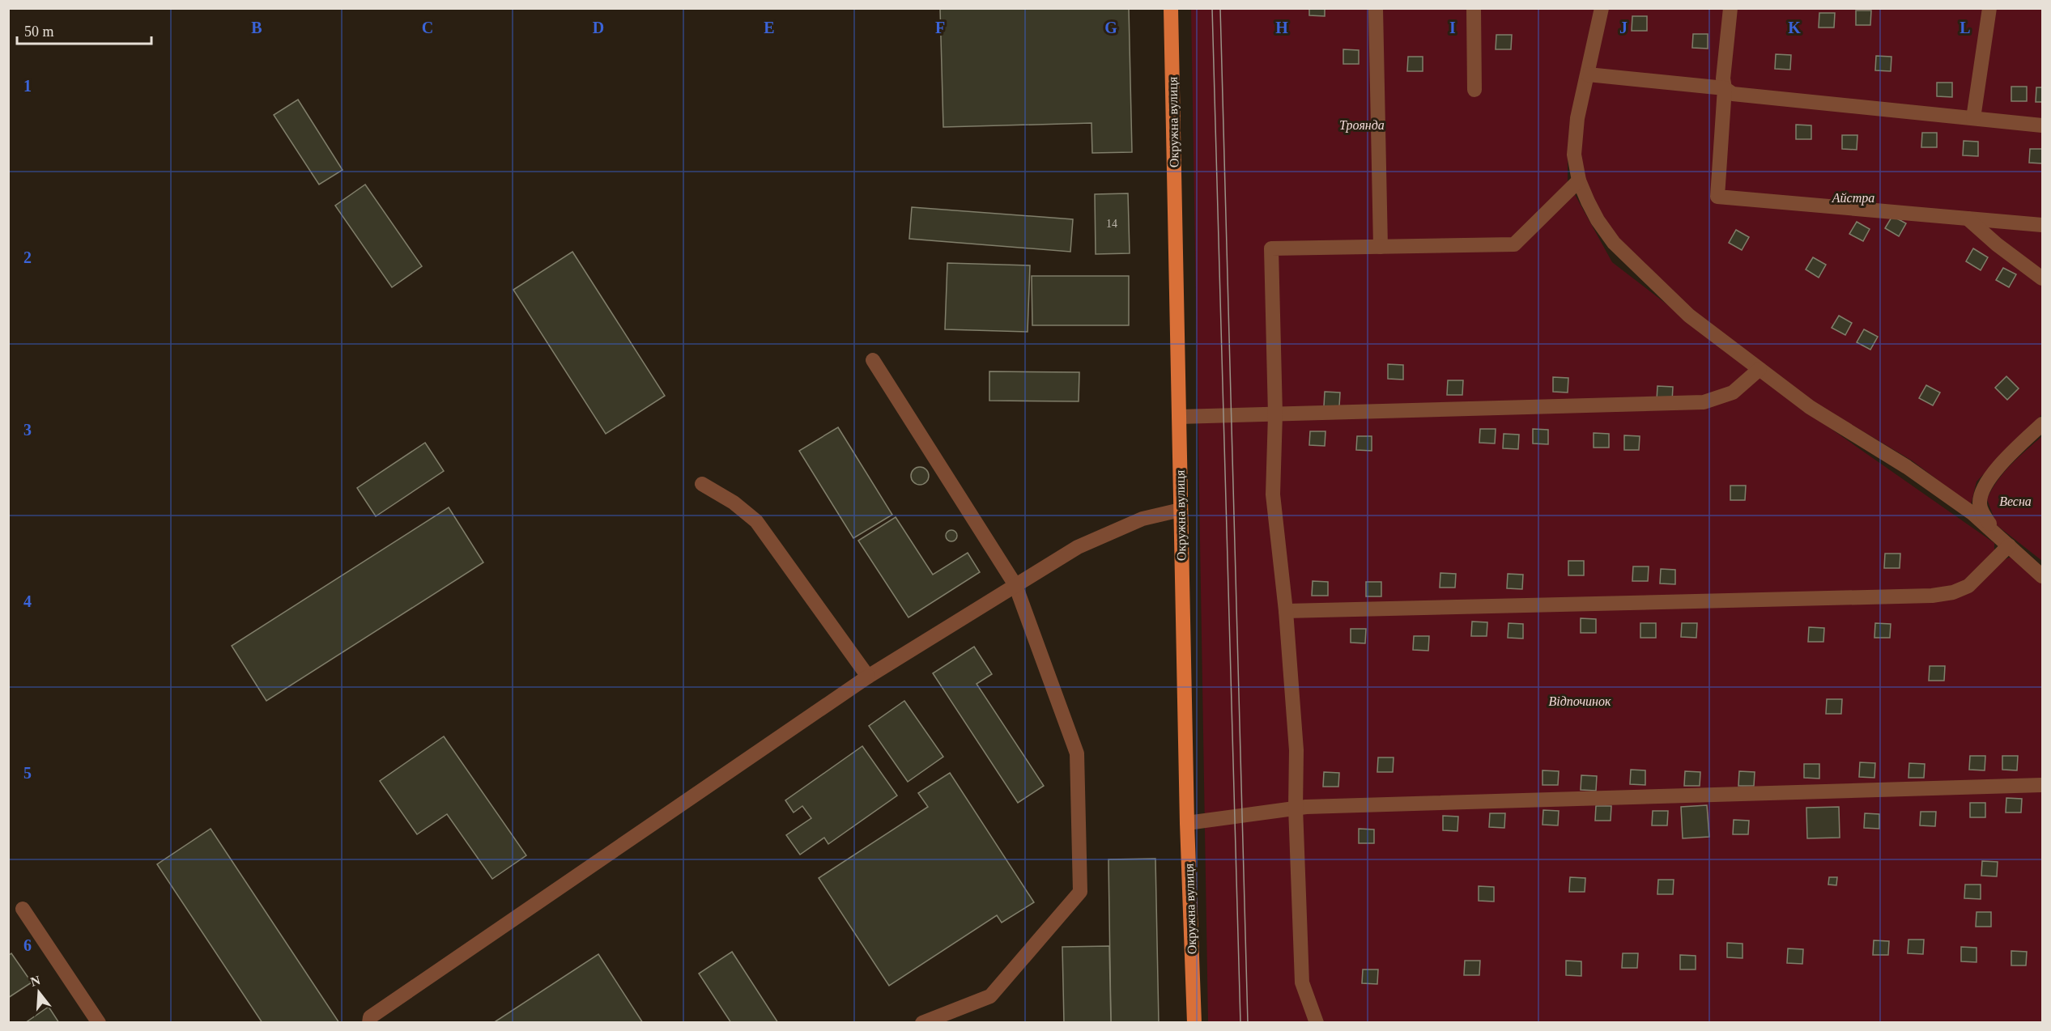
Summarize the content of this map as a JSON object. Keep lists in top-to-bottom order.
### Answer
{
  "streets": {
    "main road": ["Окружна вулиця"]
  },
  "parks": [
    "Троянда",
    "Айстра",
    "Весна",
    "Відпочинок"
  ],
  "house_numbers": ["14"],
  "scale_bar": "50 m",
  "north": "top",
  "grid": {
    "columns": [
      "B",
      "C",
      "D",
      "E",
      "F",
      "G",
      "H",
      "I",
      "J",
      "K",
      "L"
    ],
    "rows": [
      "1",
      "2",
      "3",
      "4",
      "5",
      "6"
    ]
  }
}
